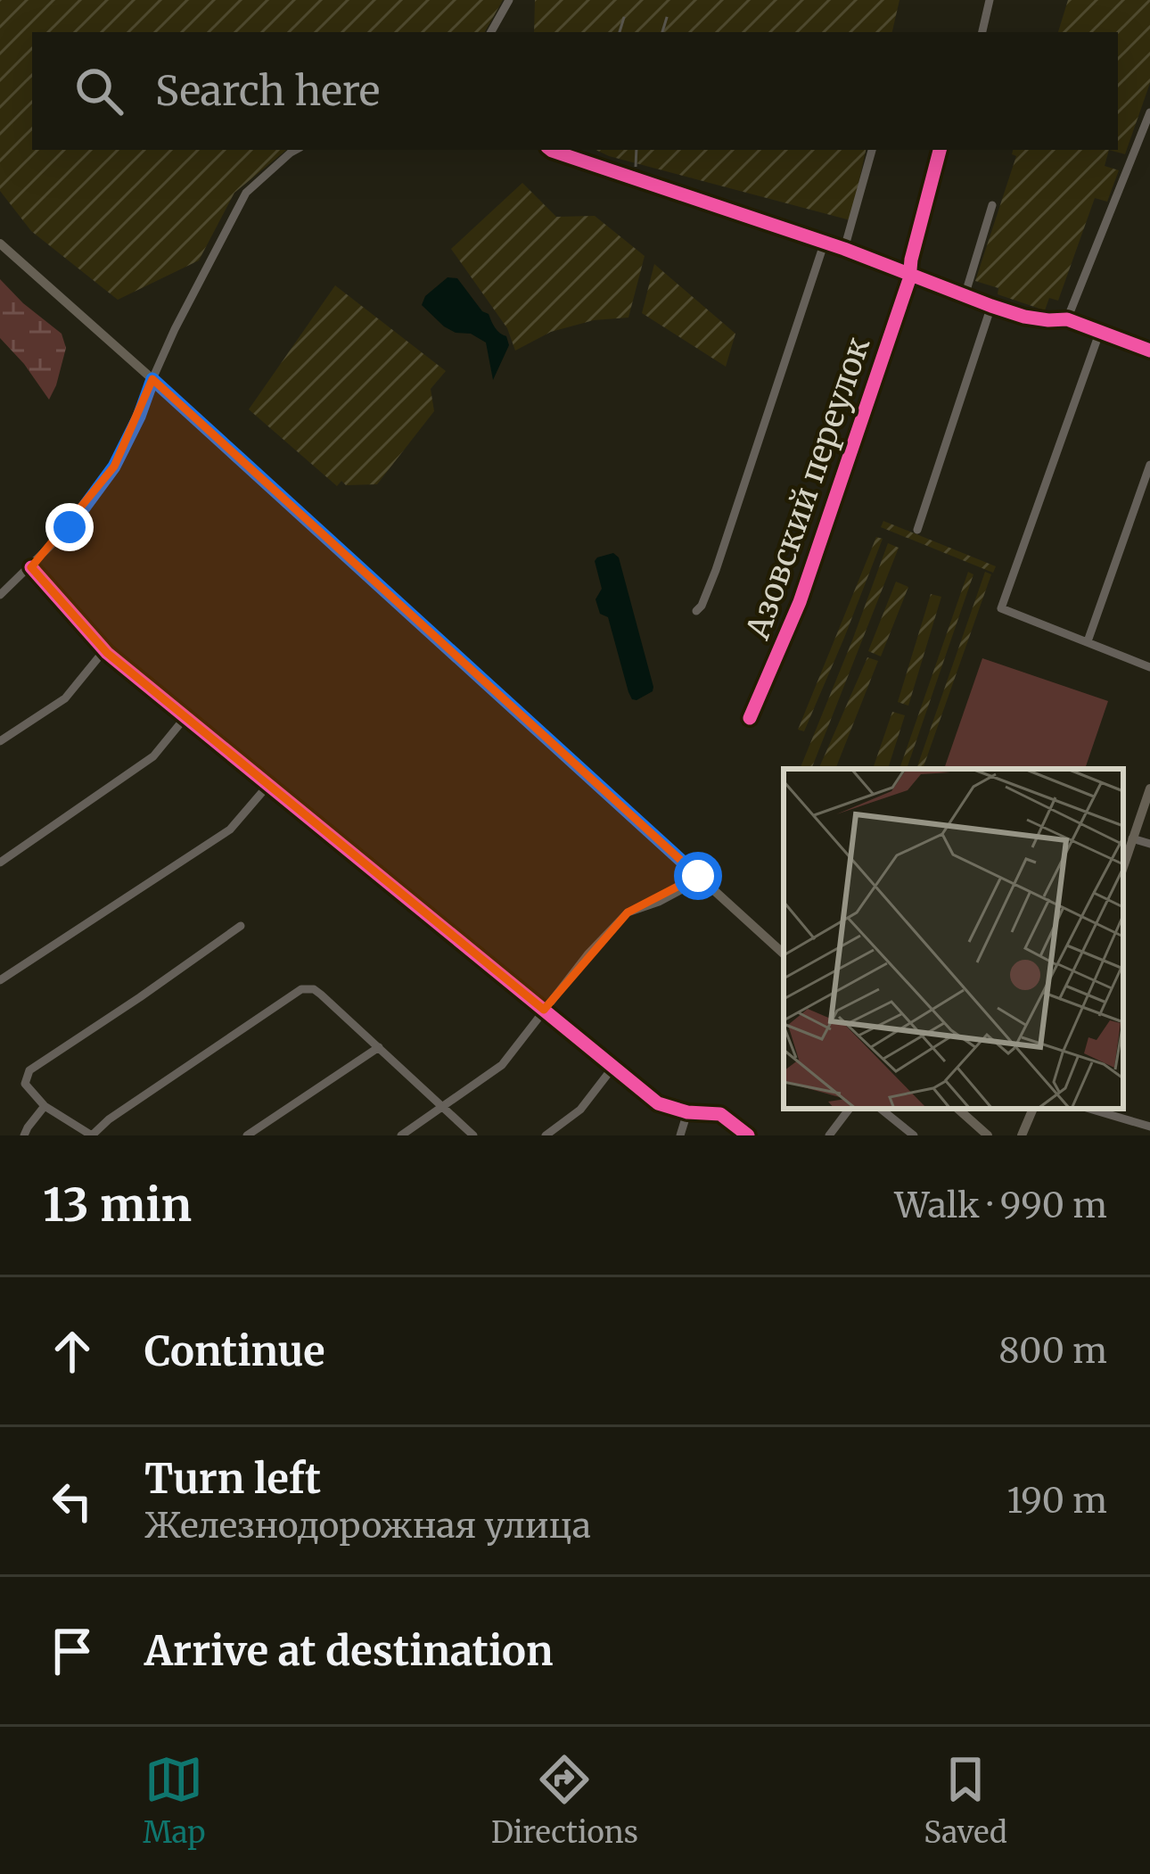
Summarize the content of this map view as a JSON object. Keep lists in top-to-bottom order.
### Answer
{
  "streets": {
    "street": ["Азовский переулок"]
  },
  "page": {
    "search": "Search here",
    "heading": ["13 min", "Walk · 990 m"],
    "list": [
      ["Continue", "800 m"],
      ["Turn left", "Железнодорожная улица", "190 m"],
      "Arrive at destination"
    ],
    "nav": ["Map", "Directions", "Saved"]
  }
}
